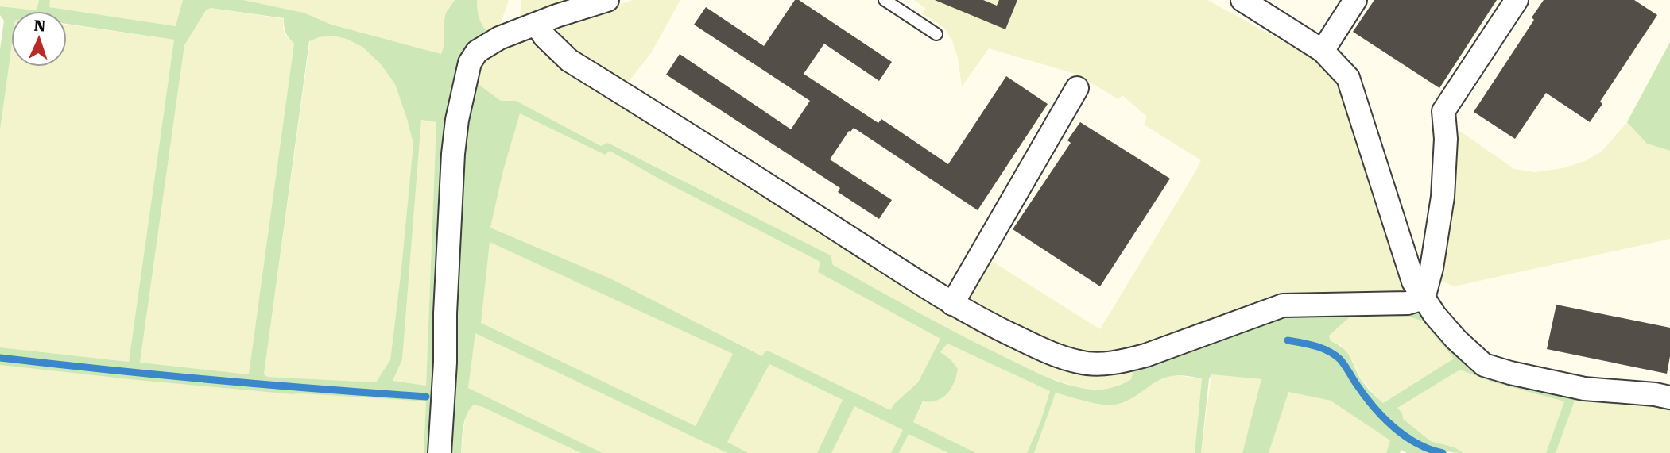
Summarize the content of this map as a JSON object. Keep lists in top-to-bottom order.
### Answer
{
  "north": "top"
}
